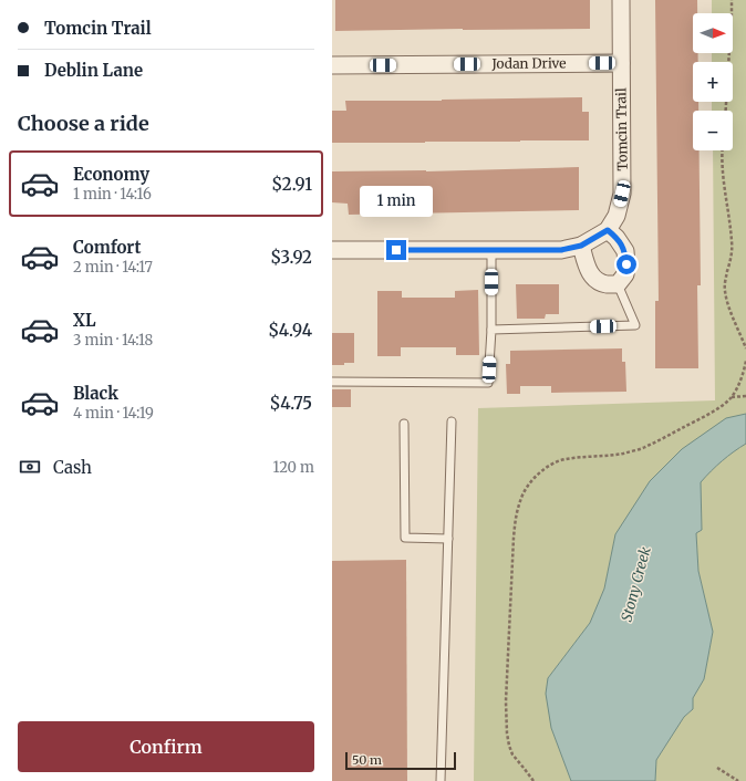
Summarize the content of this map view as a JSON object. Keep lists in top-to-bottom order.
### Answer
{
  "streets": {
    "street": ["Jodan Drive", "Tomcin Trail"]
  },
  "crossings": [
    ["Jodan Drive", "Tomcin Trail"]
  ],
  "water": ["Stony Creek"],
  "scale_bar": "50 m",
  "north": "right",
  "page": {
    "banner": ["Tomcin Trail", "Deblin Lane"],
    "map_buttons": ["+", "−"],
    "heading": "Choose a ride",
    "list": [
      {
        "name": "Economy",
        "note": "1 min · 14:16",
        "value": "$2.91"
      },
      {
        "name": "Comfort",
        "note": "2 min · 14:17",
        "value": "$3.92"
      },
      {
        "name": "XL",
        "note": "3 min · 14:18",
        "value": "$4.94"
      },
      {
        "name": "Black",
        "note": "4 min · 14:19",
        "value": "$4.75"
      }
    ],
    "bubble": "1 min",
    "pay": ["Cash", "120 m"],
    "buttons": "Confirm",
    "scale": "50 m"
  }
}
